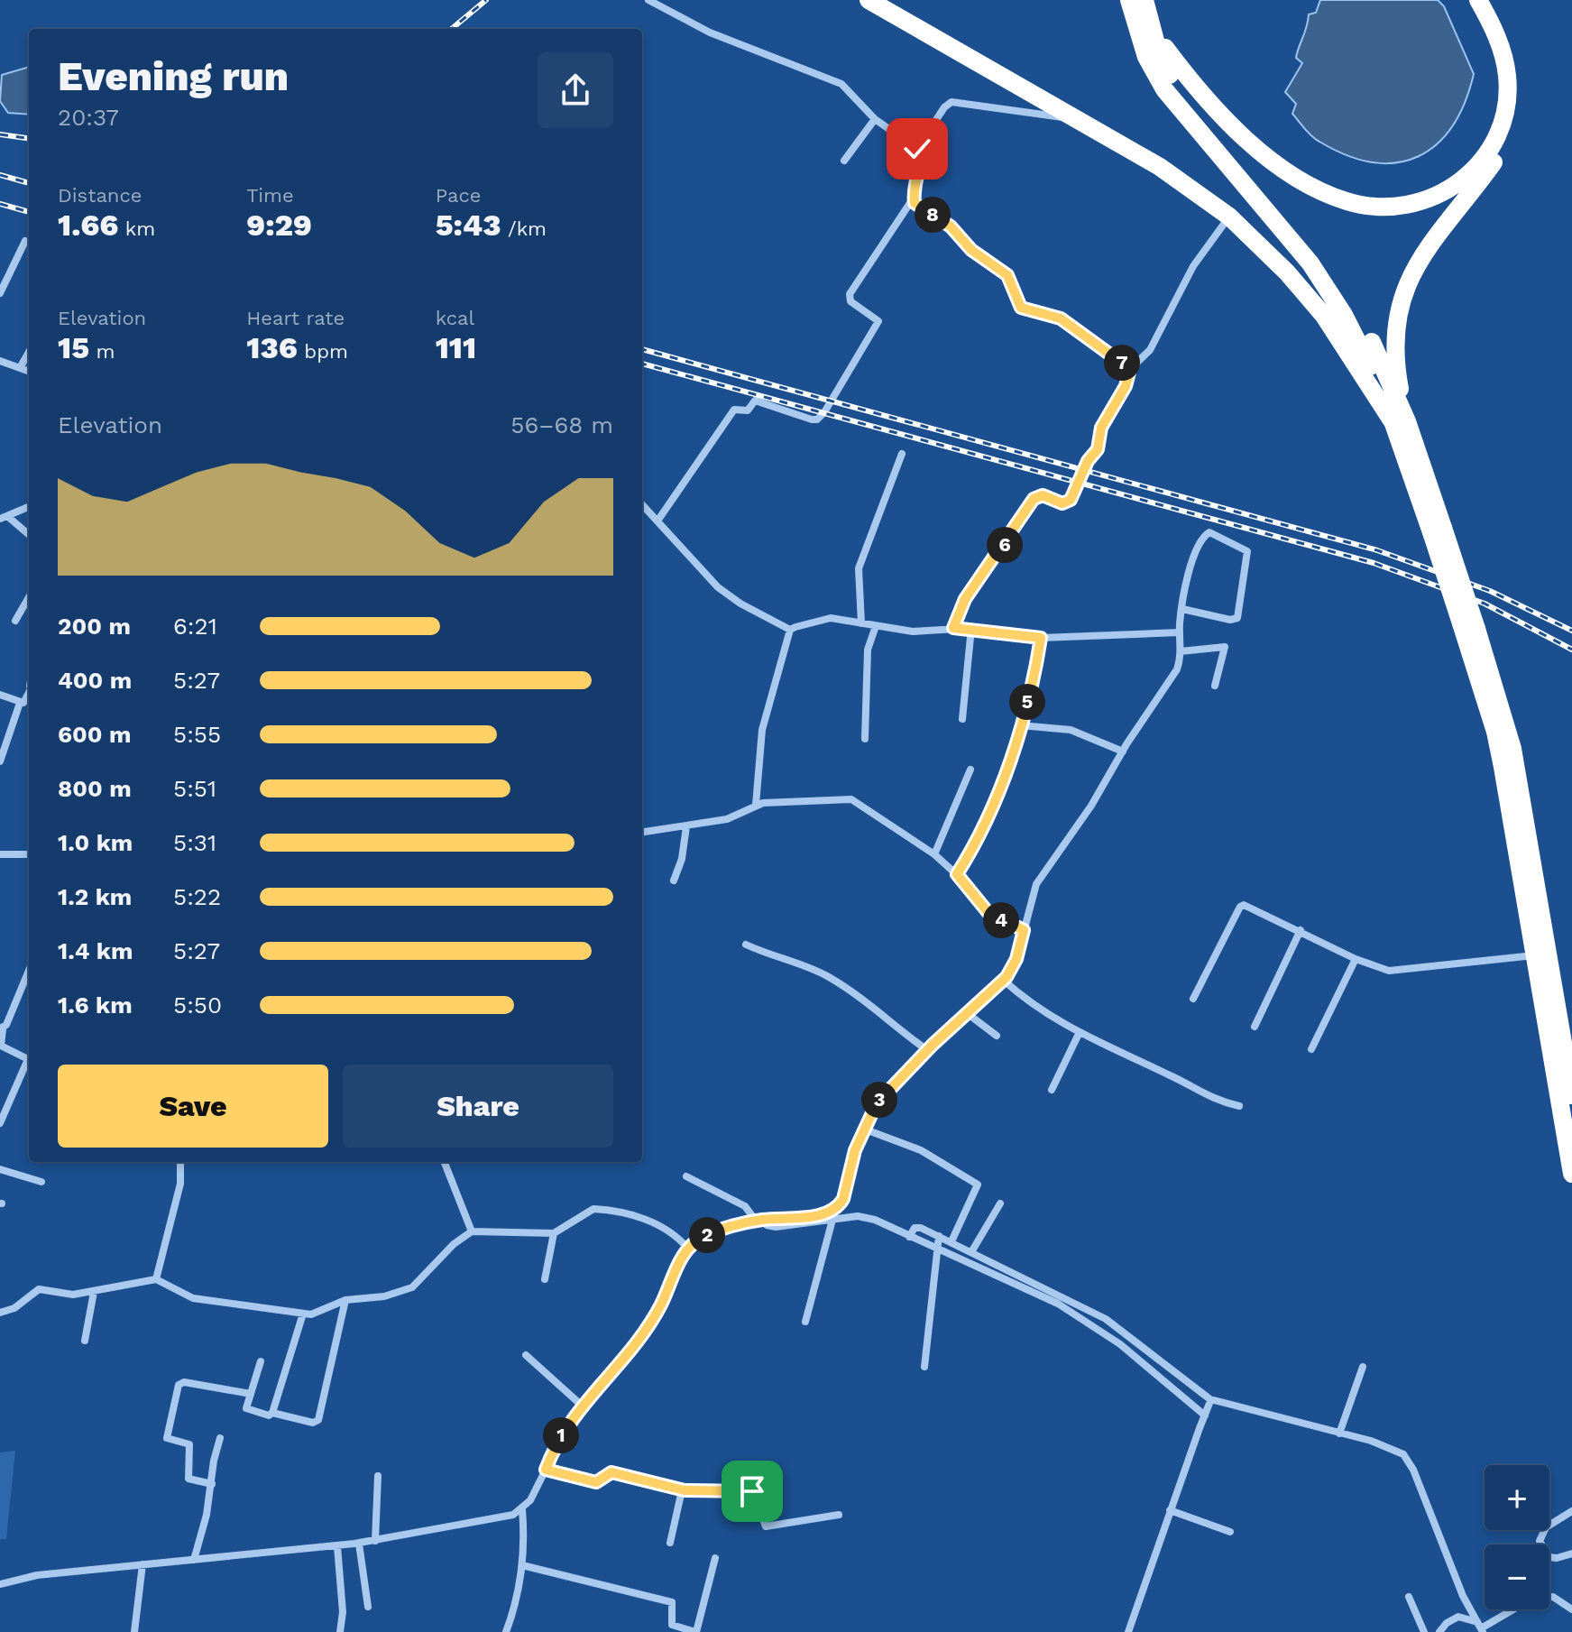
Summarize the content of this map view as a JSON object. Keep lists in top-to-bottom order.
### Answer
{
  "page": {
    "heading": ["Evening run", "20:37"],
    "stats": [
      ["Distance", "1.66 km"],
      ["Time", "9:29"],
      ["Pace", "5:43 /km"],
      ["Elevation", "15 m"],
      ["Heart rate", "136 bpm"],
      ["kcal", "111"]
    ],
    "pins": [
      "8",
      "7",
      "6",
      "5",
      "4",
      "3",
      "2",
      "1"
    ],
    "chart": ["Elevation", "56–68 m"],
    "list": [
      {
        "name": "200 m",
        "note": "6:21"
      },
      {
        "name": "400 m",
        "note": "5:27"
      },
      {
        "name": "600 m",
        "note": "5:55"
      },
      {
        "name": "800 m",
        "note": "5:51"
      },
      {
        "name": "1.0 km",
        "note": "5:31"
      },
      {
        "name": "1.2 km",
        "note": "5:22"
      },
      {
        "name": "1.4 km",
        "note": "5:27"
      },
      {
        "name": "1.6 km",
        "note": "5:50"
      }
    ],
    "buttons": ["Save", "Share"],
    "map_buttons": ["+", "−"]
  }
}
